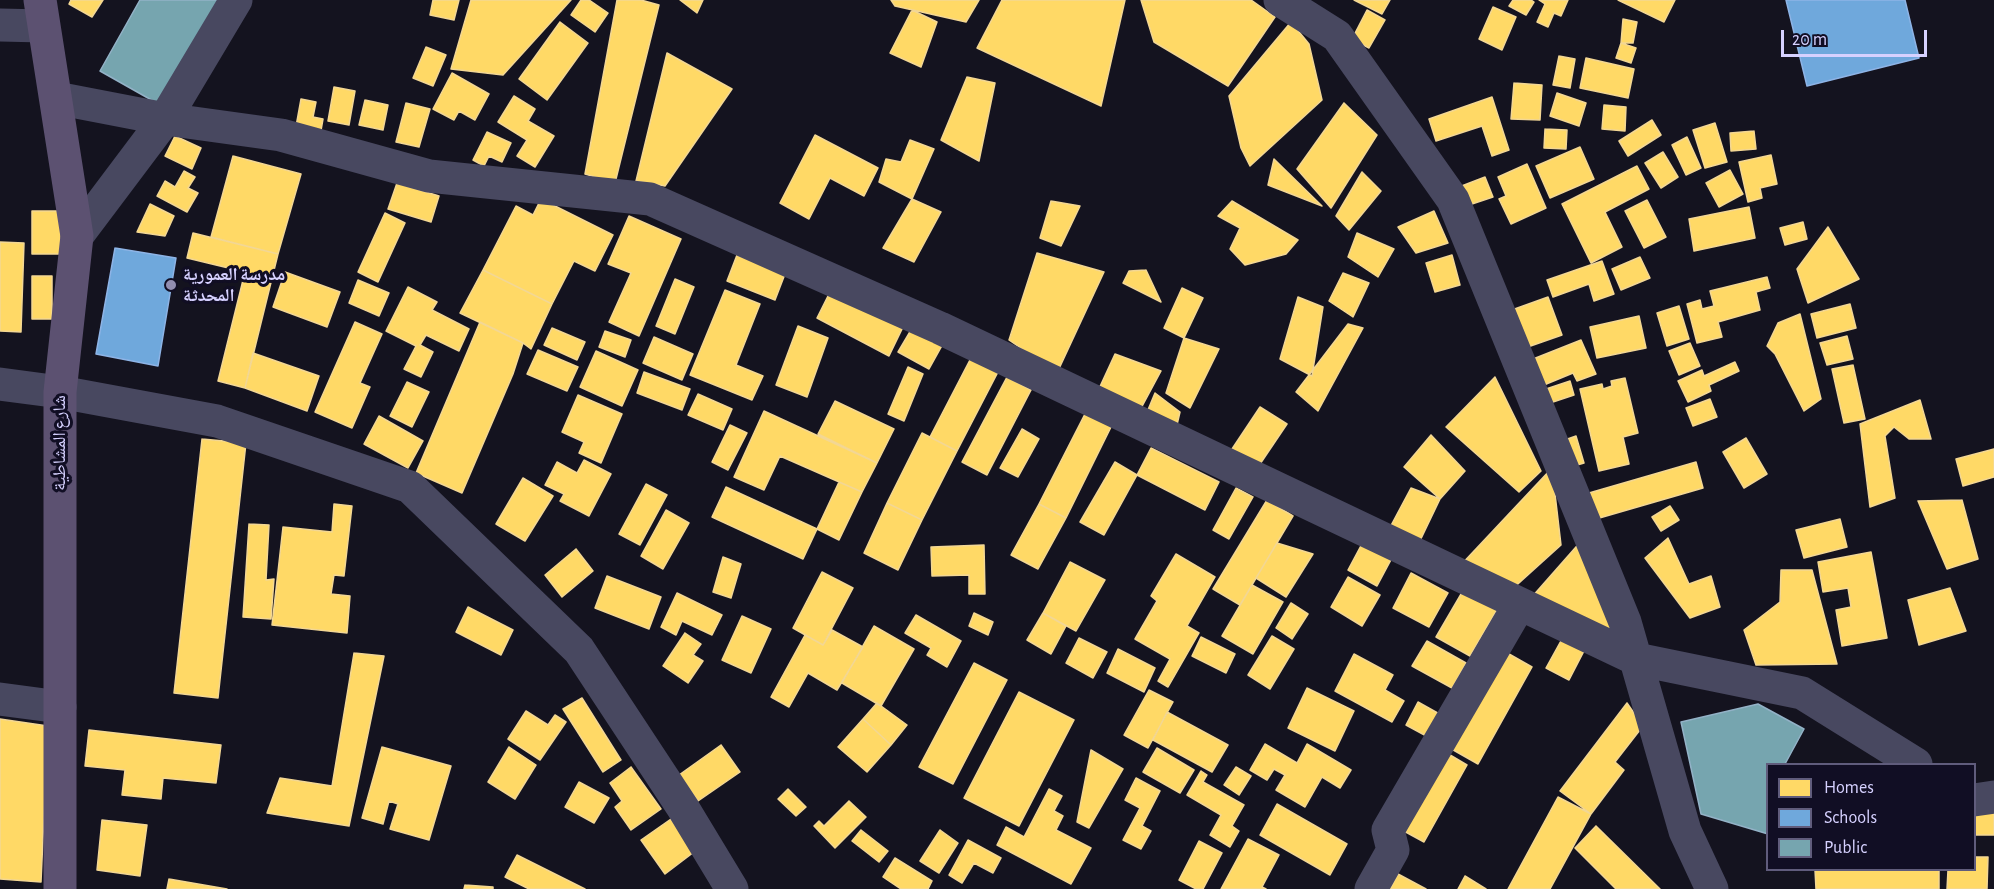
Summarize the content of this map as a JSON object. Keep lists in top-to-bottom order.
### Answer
{
  "streets": {
    "main road": ["شارع المشاطية"]
  },
  "places": ["مدرسة العمورية المحدثة"],
  "legend": ["Homes", "Schools", "Public"],
  "scale_bar": "20 m"
}
